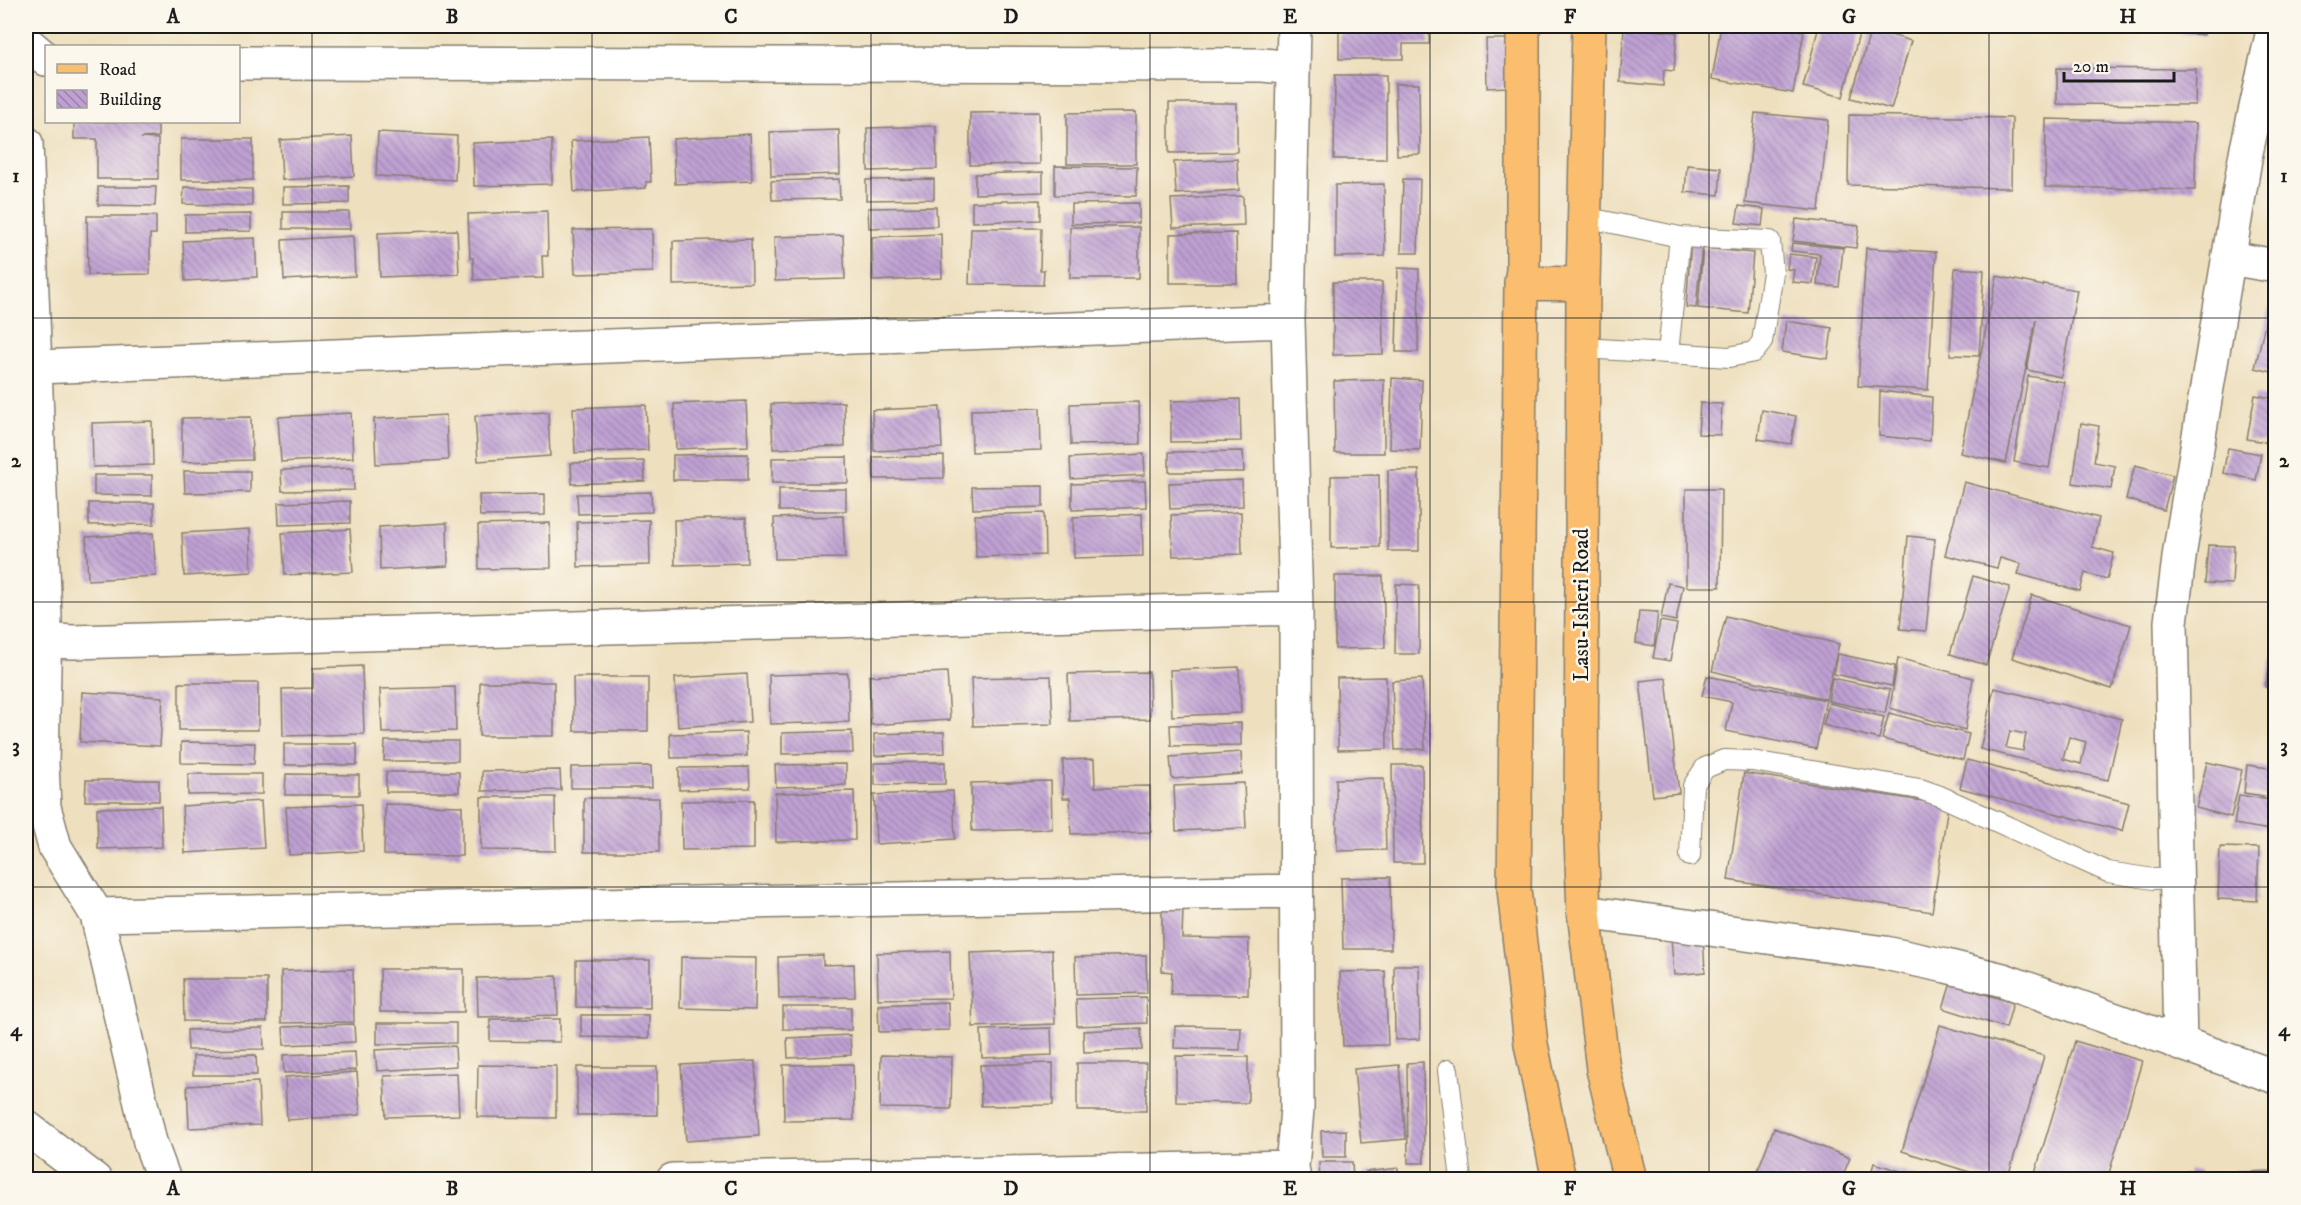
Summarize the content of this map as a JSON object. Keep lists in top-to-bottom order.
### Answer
{
  "streets": {
    "main road": ["Lasu-Isheri Road"]
  },
  "legend": ["Road", "Building"],
  "scale_bar": "20 m",
  "grid": {
    "columns": [
      "A",
      "B",
      "C",
      "D",
      "E",
      "F",
      "G",
      "H"
    ],
    "rows": [
      "1",
      "2",
      "3",
      "4"
    ]
  }
}
